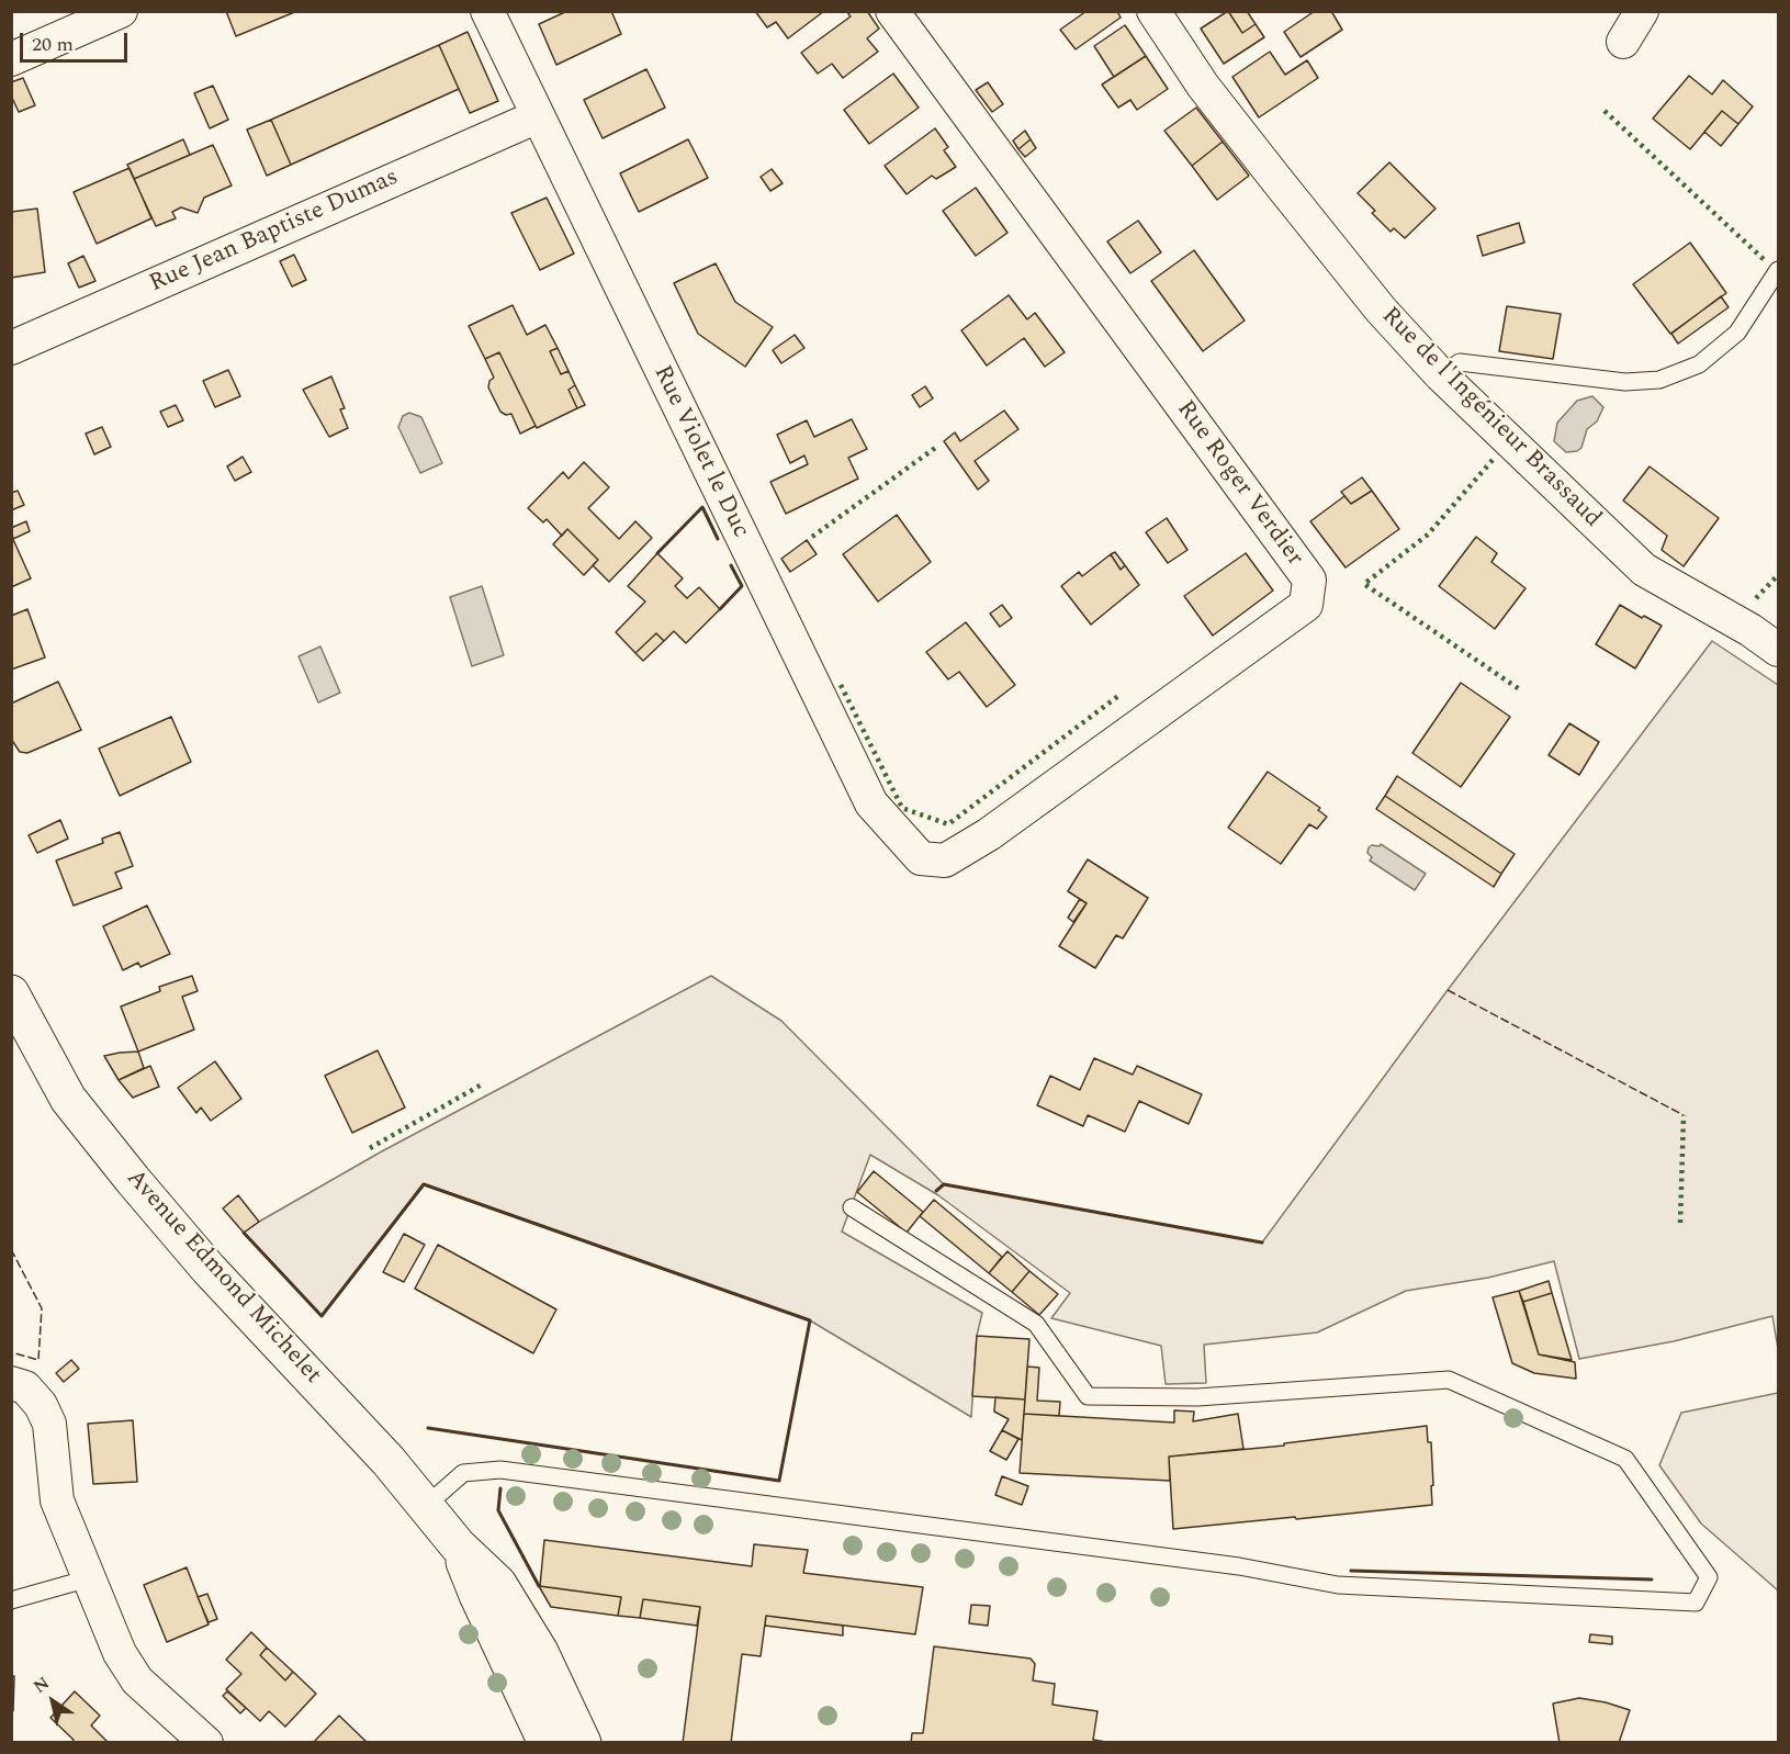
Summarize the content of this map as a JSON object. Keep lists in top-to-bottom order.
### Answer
{
  "streets": {
    "main road": ["Avenue Edmond Michelet"],
    "street": [
      "Rue Jean Baptiste Dumas",
      "Rue de l'Ingénieur Brassaud",
      "Rue Violet le Duc",
      "Rue Roger Verdier"
    ]
  },
  "crossings": [
    ["Rue Jean Baptiste Dumas", "Rue Violet le Duc"],
    ["Rue Violet le Duc", "Rue Roger Verdier"]
  ],
  "scale_bar": "20 m",
  "north": "top left"
}
